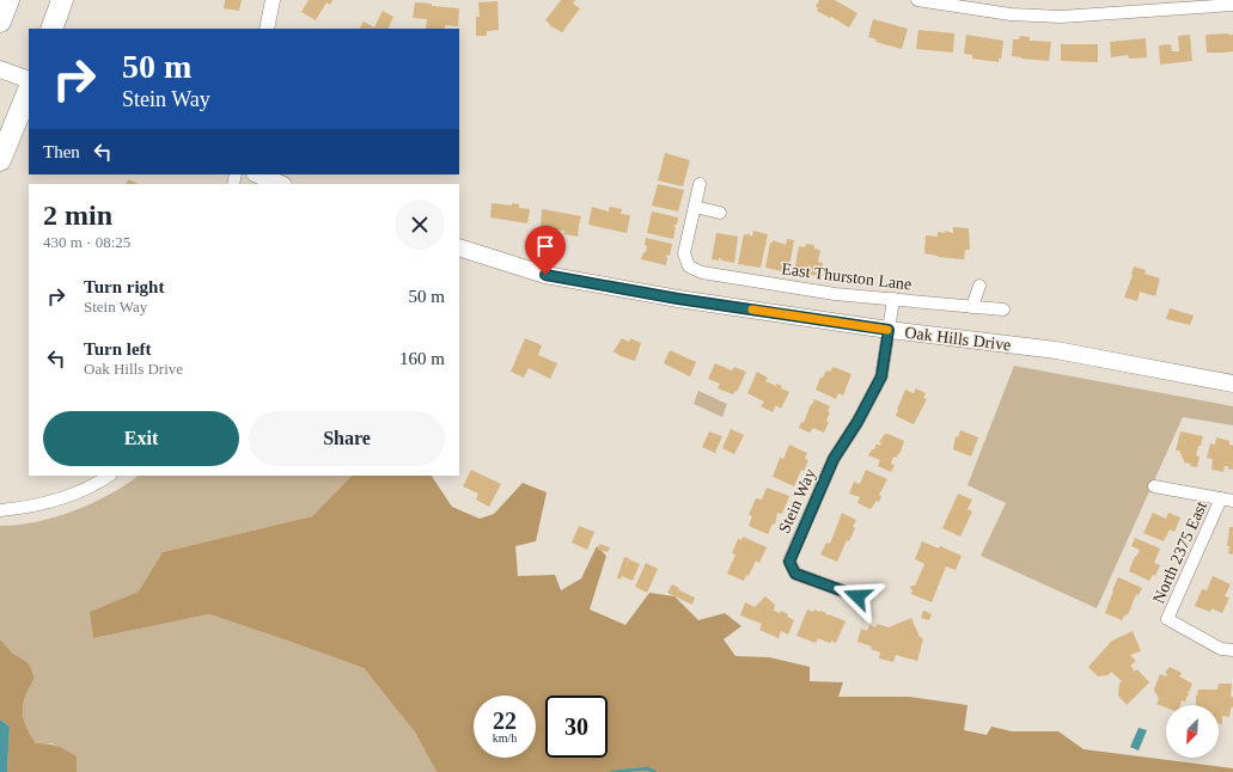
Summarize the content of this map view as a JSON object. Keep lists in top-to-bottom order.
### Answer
{
  "streets": {
    "main road": ["Oak Hills Drive"],
    "street": ["East Thurston Lane", "Stein Way", "North 2375 East"]
  },
  "crossings": [
    ["East Thurston Lane", "Stein Way"],
    ["Oak Hills Drive", "Stein Way"]
  ],
  "north": "bottom left",
  "page": {
    "turn": ["50 m", "Stein Way"],
    "then": "Then",
    "heading": ["2 min", "430 m · 08:25"],
    "list": [
      {
        "name": "Turn right",
        "note": "Stein Way",
        "value": "50 m"
      },
      {
        "name": "Turn left",
        "note": "Oak Hills Drive",
        "value": "160 m"
      }
    ],
    "buttons": ["Exit", "Share"],
    "speed": "22 km/h",
    "limit": "30"
  }
}
